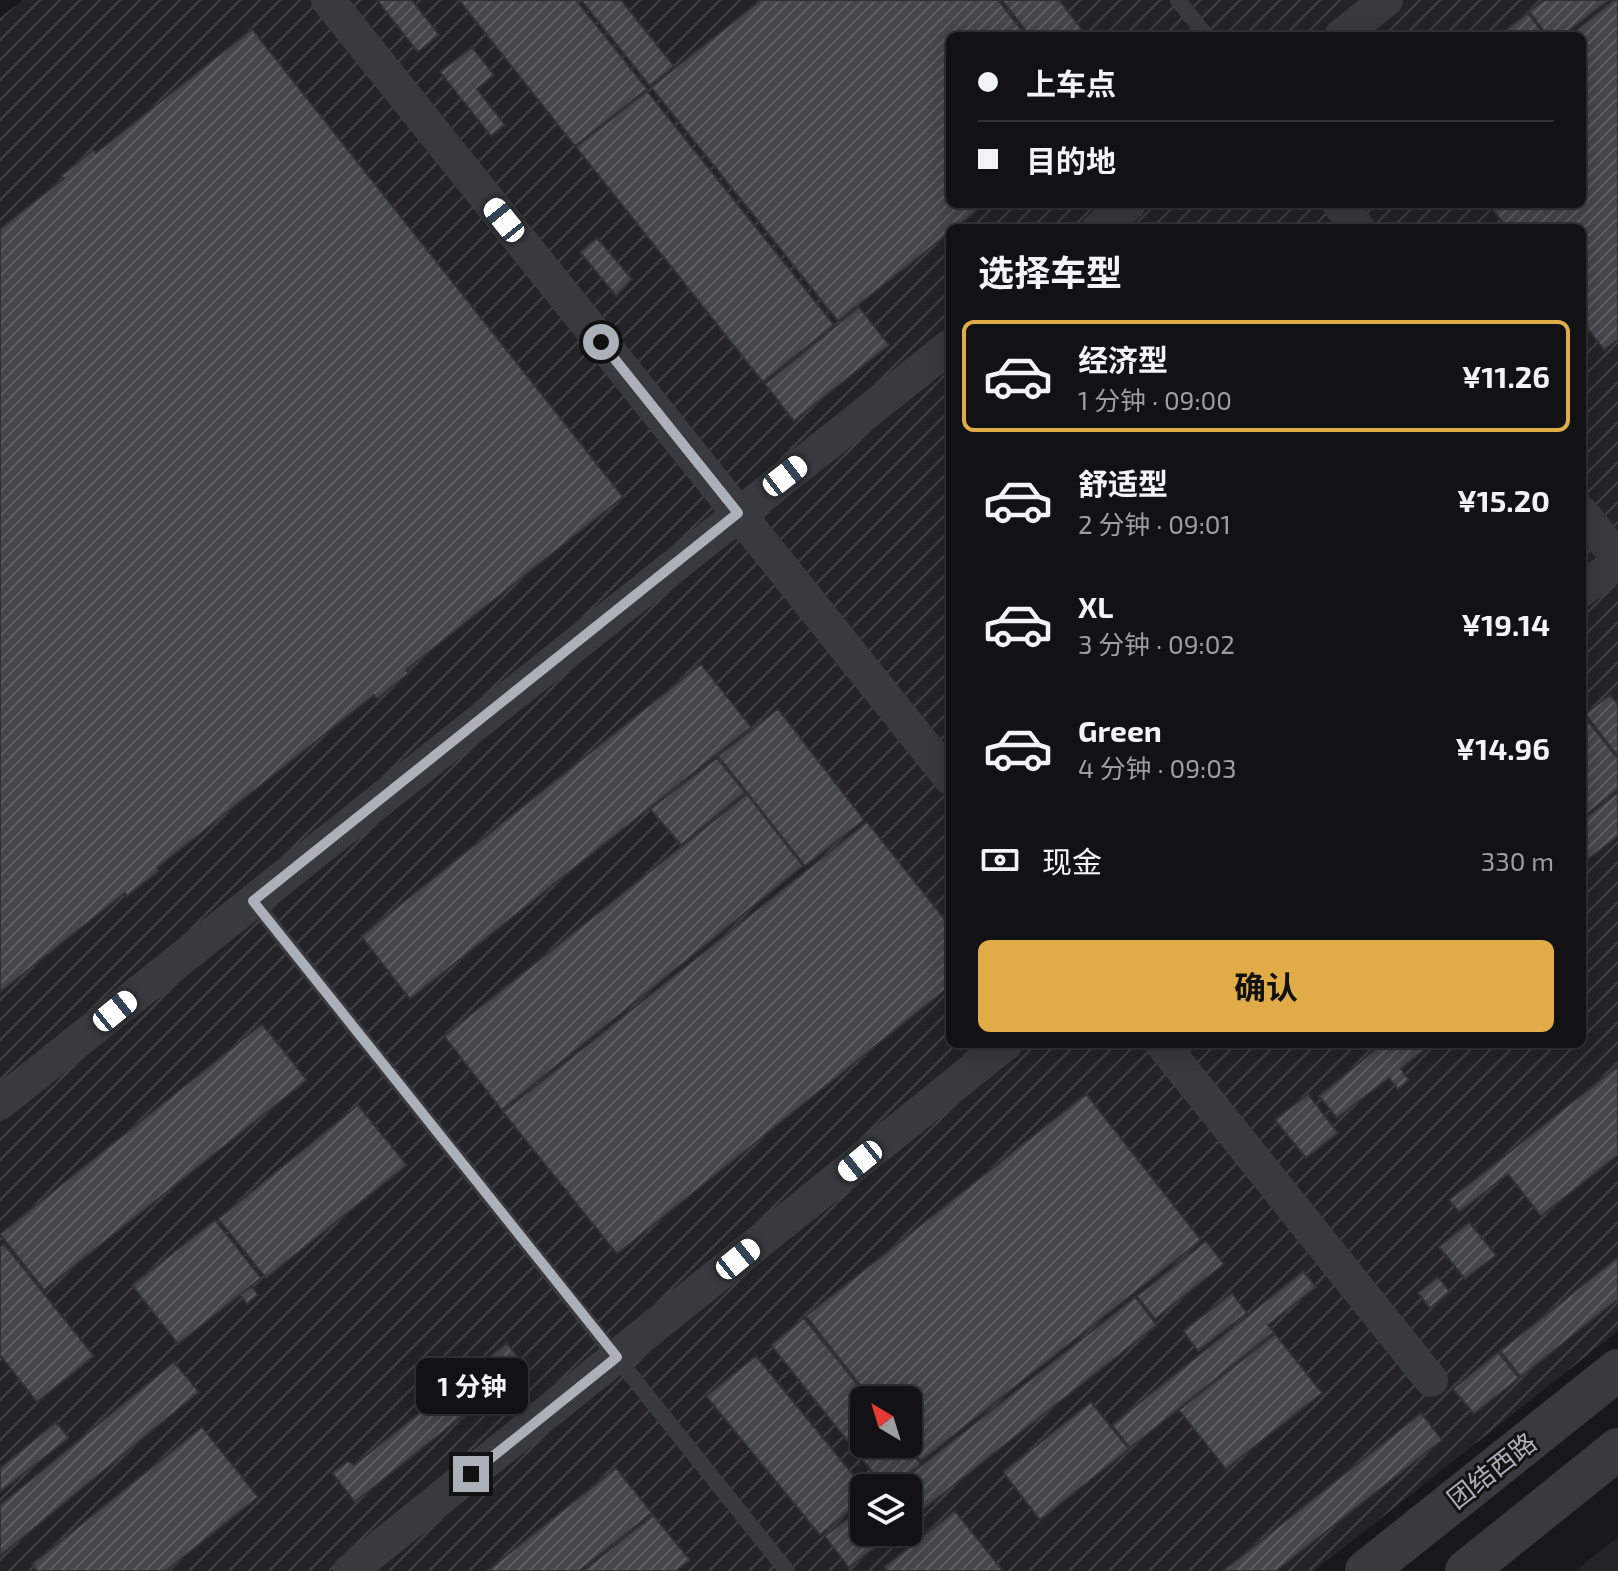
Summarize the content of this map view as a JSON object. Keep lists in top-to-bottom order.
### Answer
{
  "streets": {
    "street": ["团结西路"]
  },
  "north": "top left",
  "page": {
    "banner": ["上车点", "目的地"],
    "heading": "选择车型",
    "list": [
      {
        "name": "经济型",
        "note": "1 分钟 · 09:00",
        "value": "¥11.26"
      },
      {
        "name": "舒适型",
        "note": "2 分钟 · 09:01",
        "value": "¥15.20"
      },
      {
        "name": "XL",
        "note": "3 分钟 · 09:02",
        "value": "¥19.14"
      },
      {
        "name": "Green",
        "note": "4 分钟 · 09:03",
        "value": "¥14.96"
      }
    ],
    "pay": ["现金", "330 m"],
    "buttons": "确认",
    "bubble": "1 分钟"
  }
}
